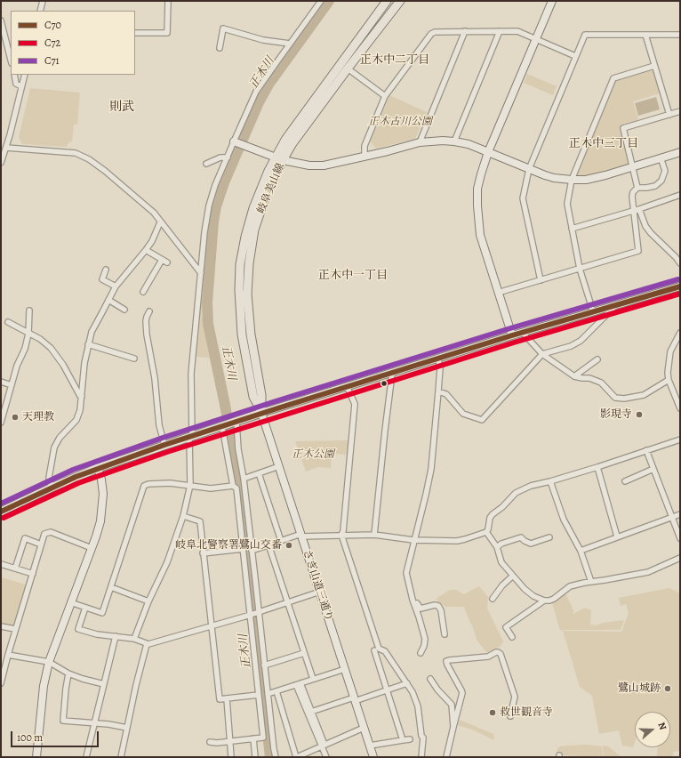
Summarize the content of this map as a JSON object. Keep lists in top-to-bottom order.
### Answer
{
  "streets": {
    "main road": ["岐阜美山線"],
    "street": ["さぎ山道三通り"]
  },
  "crossings": [
    ["岐阜美山線", "さぎ山道三通り"]
  ],
  "districts": [
    "正木中二丁目",
    "則武",
    "正木中三丁目",
    "正木中一丁目"
  ],
  "water": ["正木川"],
  "parks": ["正木古川公園", "正木公園"],
  "places": [
    "影現寺",
    "天理教",
    "岐阜北警察署鷺山交番",
    "鷺山城跡",
    "救世観音寺"
  ],
  "lines": ["transit line C71", "transit line C70", "transit line C72"],
  "legend": ["C70", "C72", "C71"],
  "scale_bar": "100 m",
  "north": "right"
}
